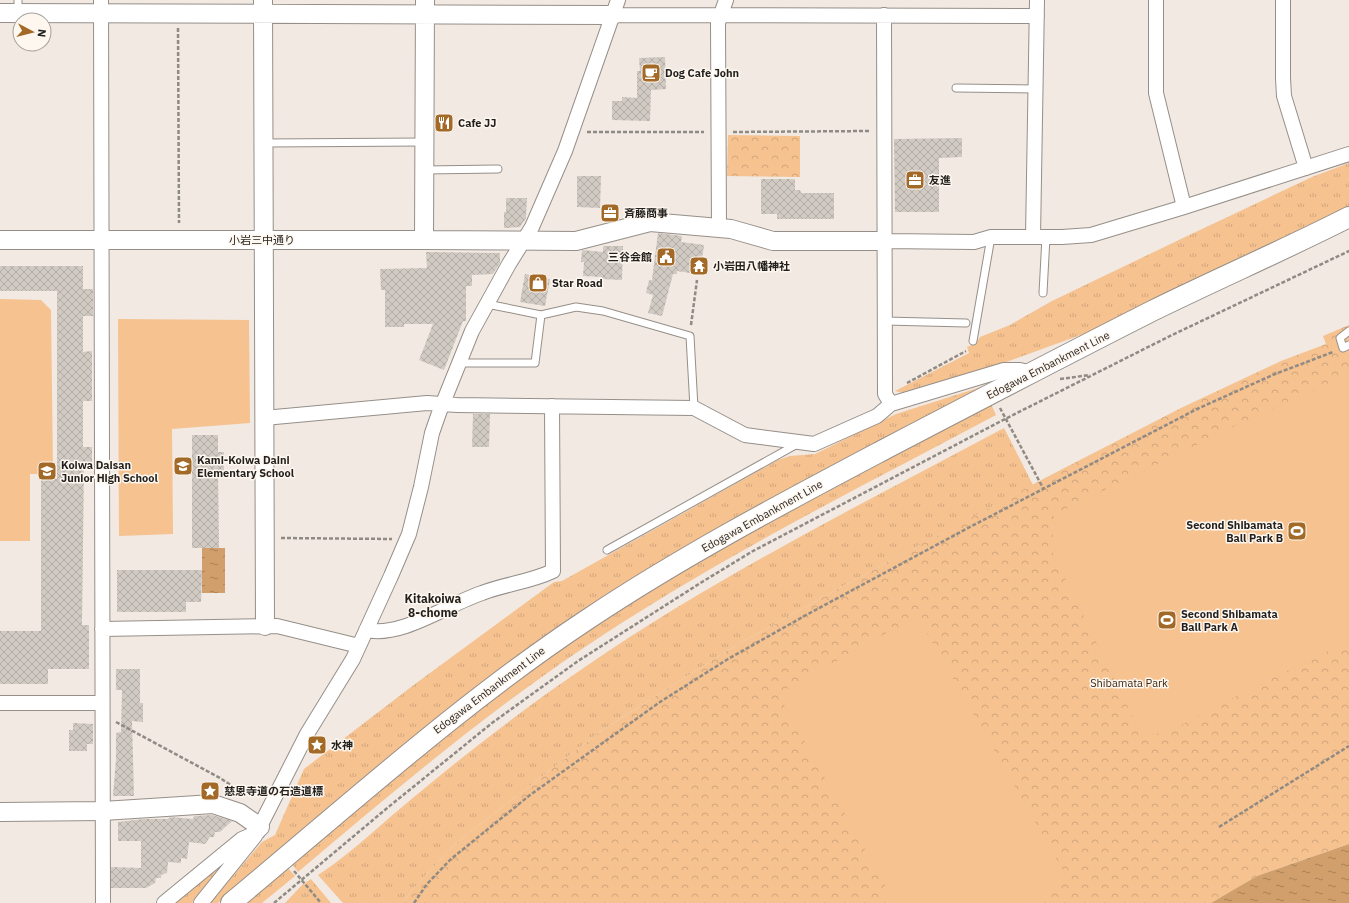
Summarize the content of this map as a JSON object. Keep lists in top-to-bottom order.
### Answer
{
  "streets": {
    "main road": ["Edogawa Embankment Line"],
    "street": ["小岩三中通り"]
  },
  "districts": ["Kitakoiwa 8-chome"],
  "parks": ["Shibamata Park"],
  "places": {
    "cafe": ["Dog Cafe John"],
    "restaurant": ["Cafe JJ"],
    "office": ["友進", "斉藤商事"],
    "public building": ["三谷会館"],
    "temple": ["小岩田八幡神社"],
    "shop": ["Star Road"],
    "school or university": ["Kami-Koiwa Daini Elementary School", "Koiwa Daisan Junior High School"],
    "sports": ["Second Shibamata Ball Park B", "Second Shibamata Ball Park A"],
    "place": ["水神", "慈恩寺道の石造道標"]
  },
  "north": "right"
}
